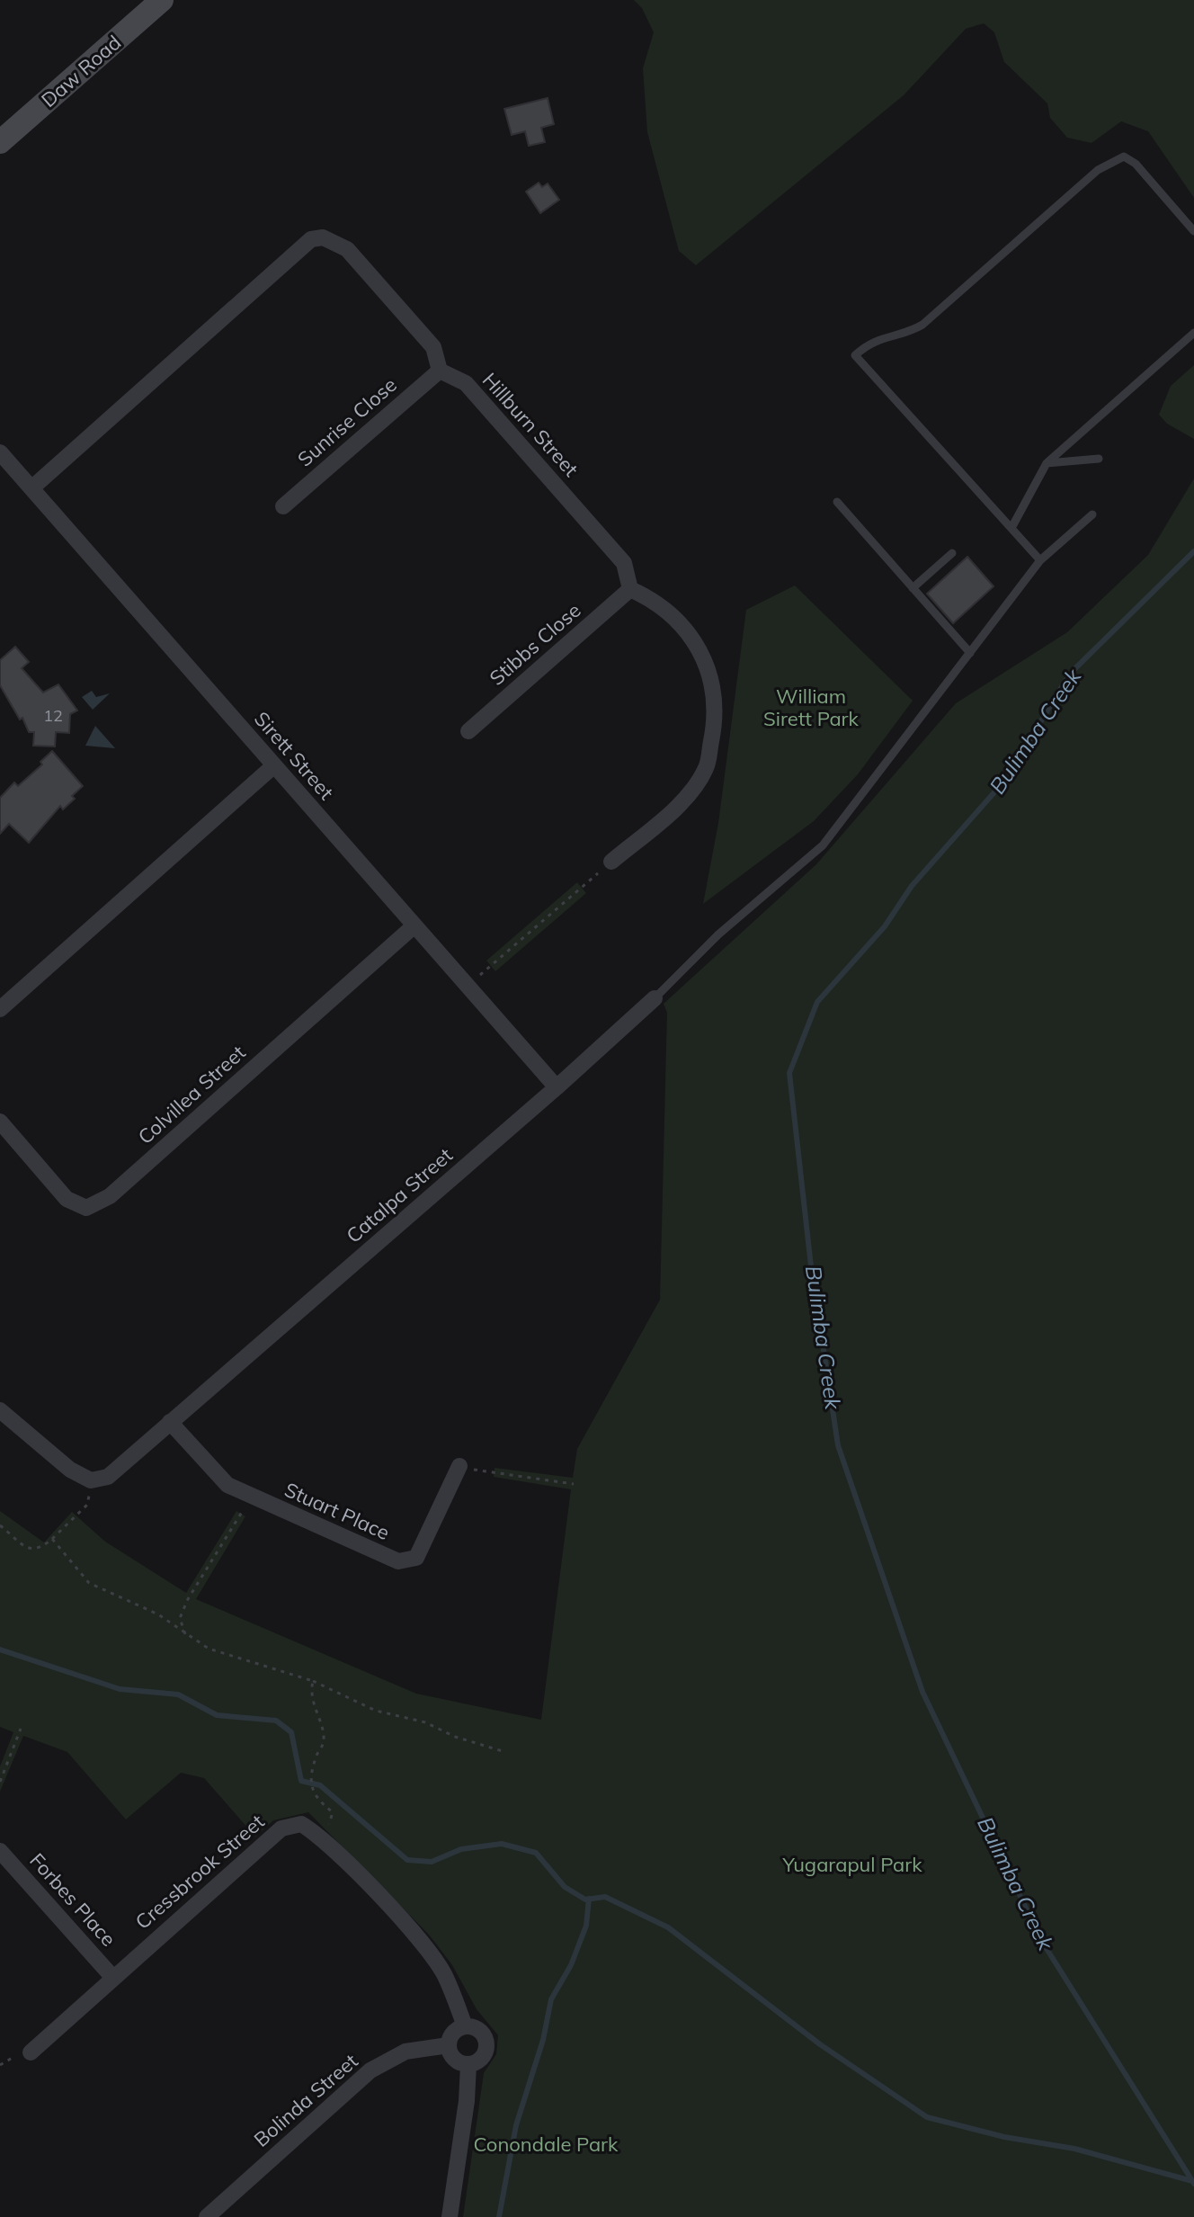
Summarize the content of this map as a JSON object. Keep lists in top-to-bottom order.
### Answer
{
  "streets": {
    "street": [
      "Daw Road",
      "Sunrise Close",
      "Hillburn Street",
      "Stibbs Close",
      "Sirett Street",
      "Colvillea Street",
      "Catalpa Street",
      "Stuart Place",
      "Cressbrook Street",
      "Forbes Place",
      "Bolinda Street"
    ]
  },
  "crossings": [
    ["Sunrise Close", "Hillburn Street"],
    ["Hillburn Street", "Stibbs Close"],
    ["Sirett Street", "Colvillea Street"],
    ["Sirett Street", "Catalpa Street"],
    ["Catalpa Street", "Stuart Place"],
    ["Cressbrook Street", "Forbes Place"],
    ["Cressbrook Street", "Bolinda Street"]
  ],
  "water": ["Bulimba Creek"],
  "parks": ["William Sirett Park", "Yugarapul Park", "Conondale Park"],
  "house_numbers": ["12"]
}
